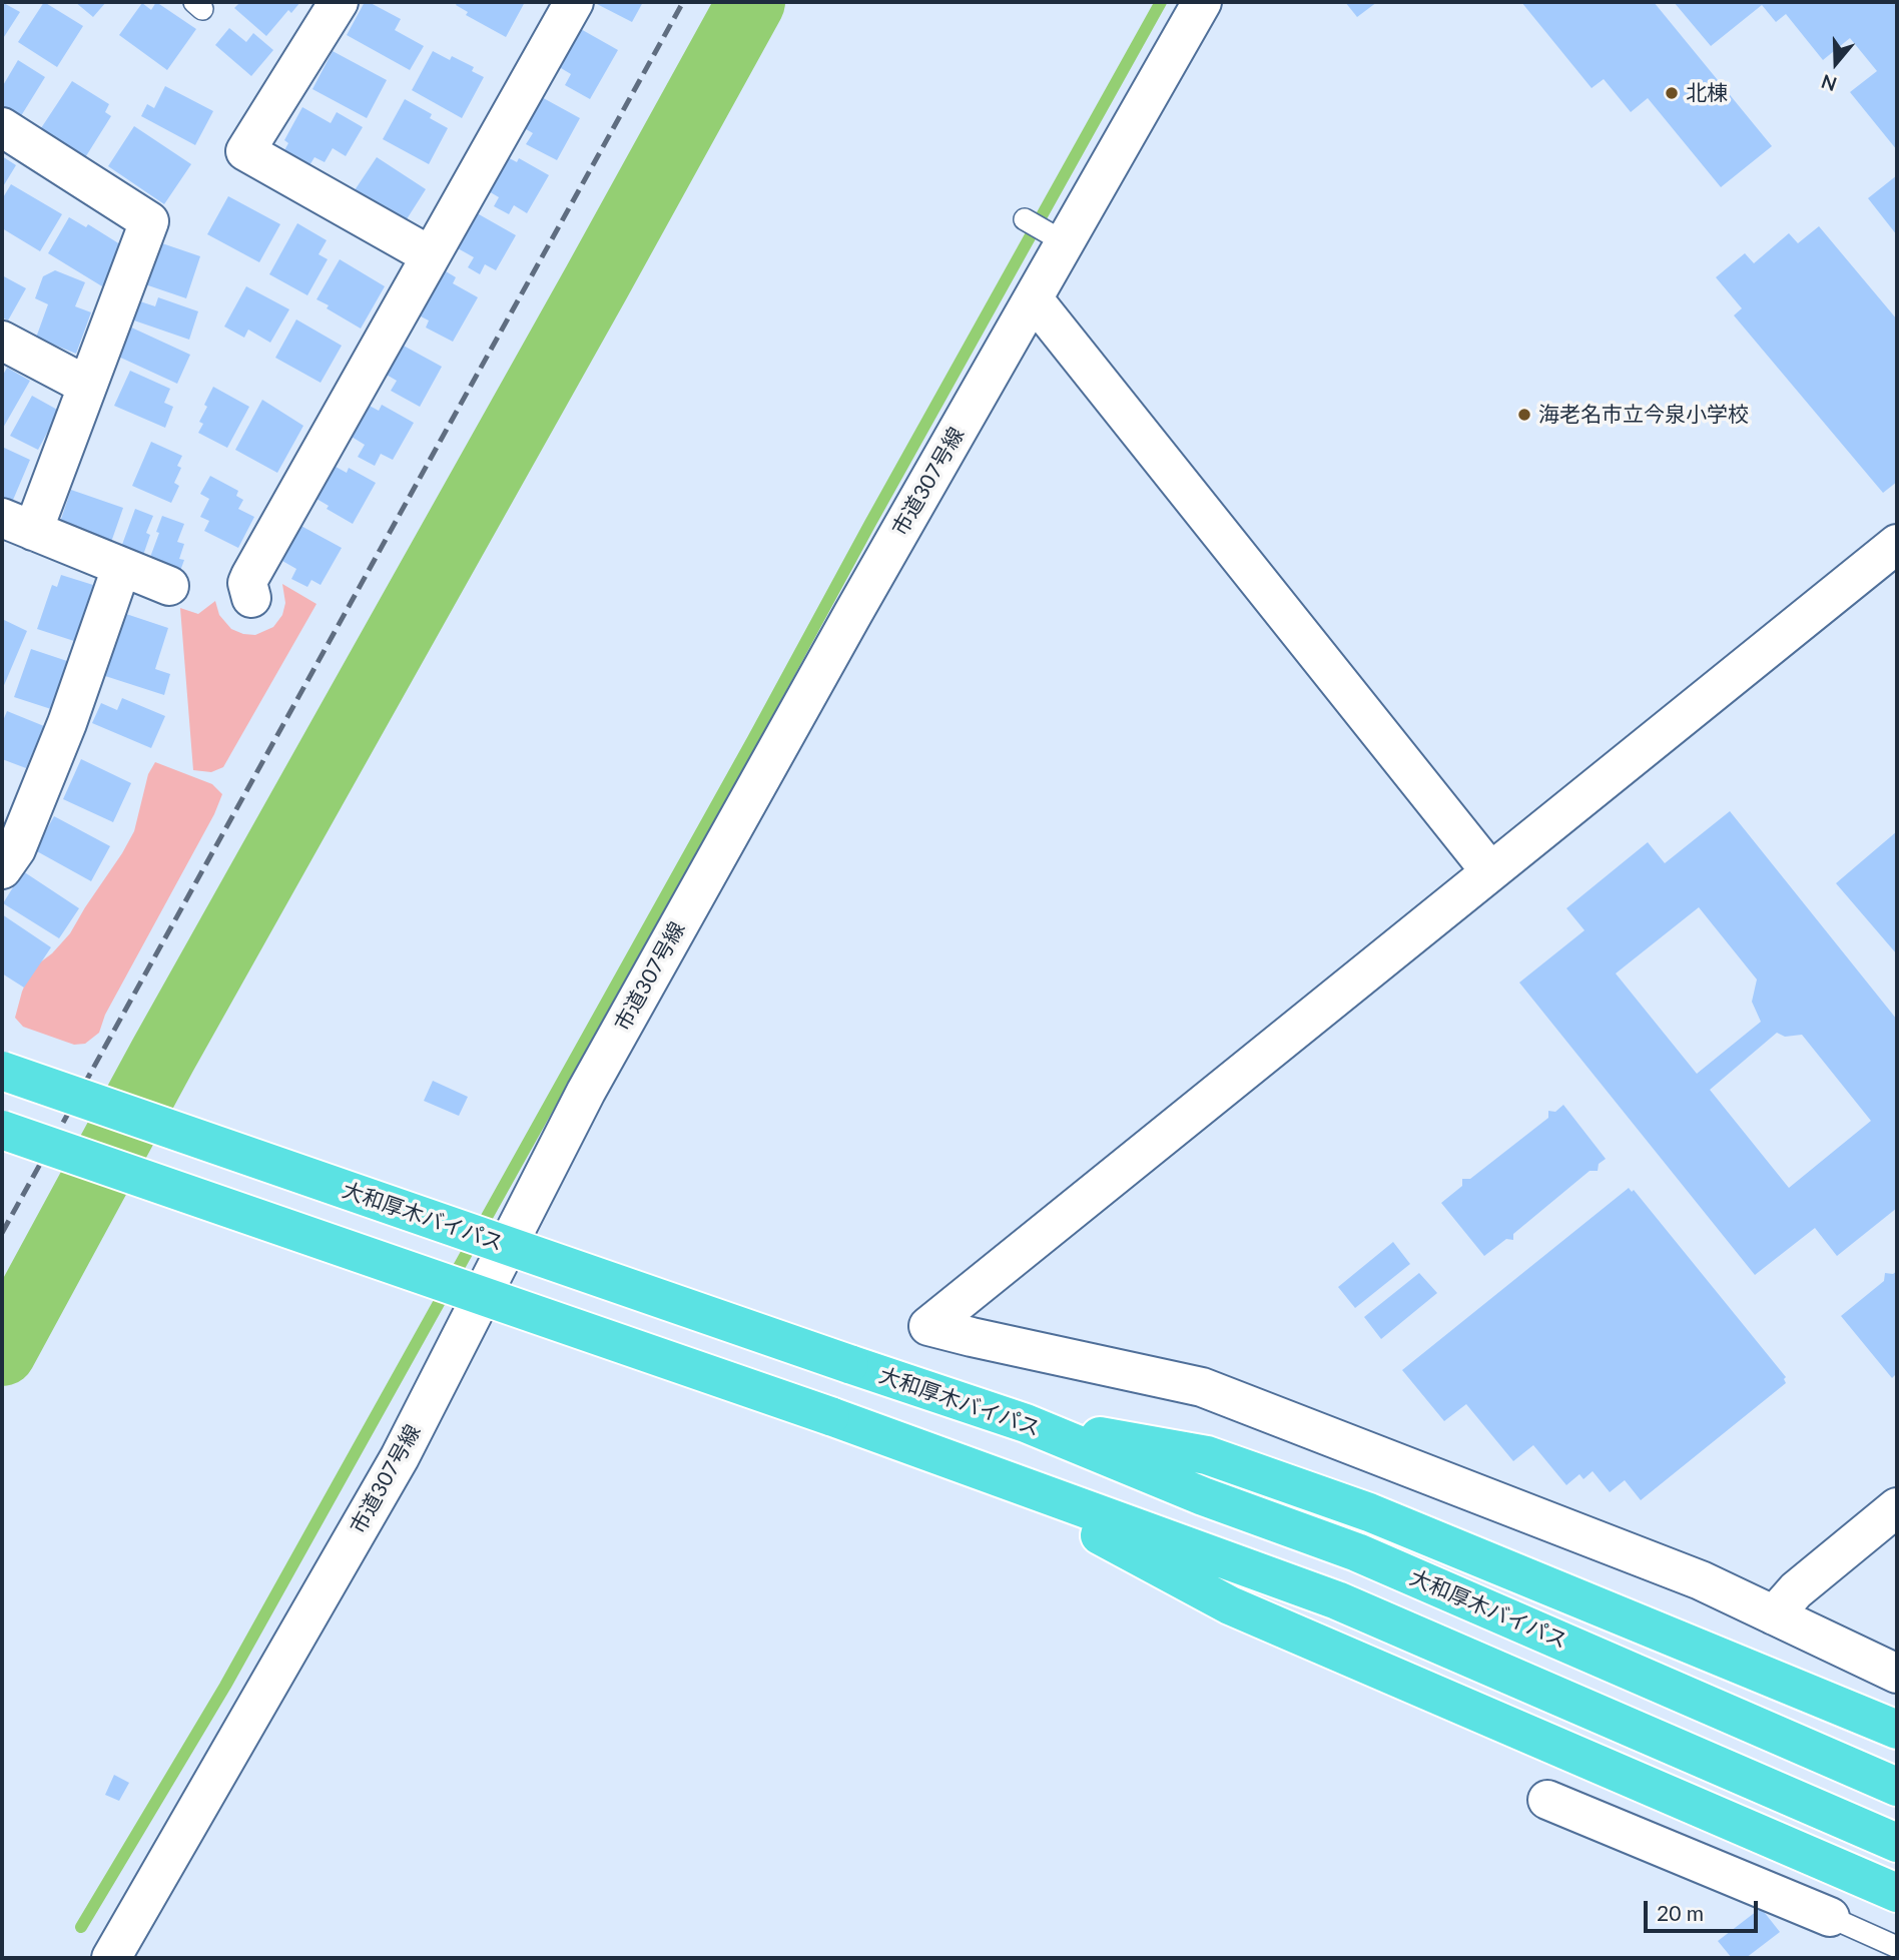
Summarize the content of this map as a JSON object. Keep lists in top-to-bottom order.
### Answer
{
  "streets": {
    "highway": ["大和厚木バイパス"],
    "street": ["市道307号線"]
  },
  "places": ["北棟", "海老名市立今泉小学校"],
  "scale_bar": "20 m",
  "north": "bottom"
}
